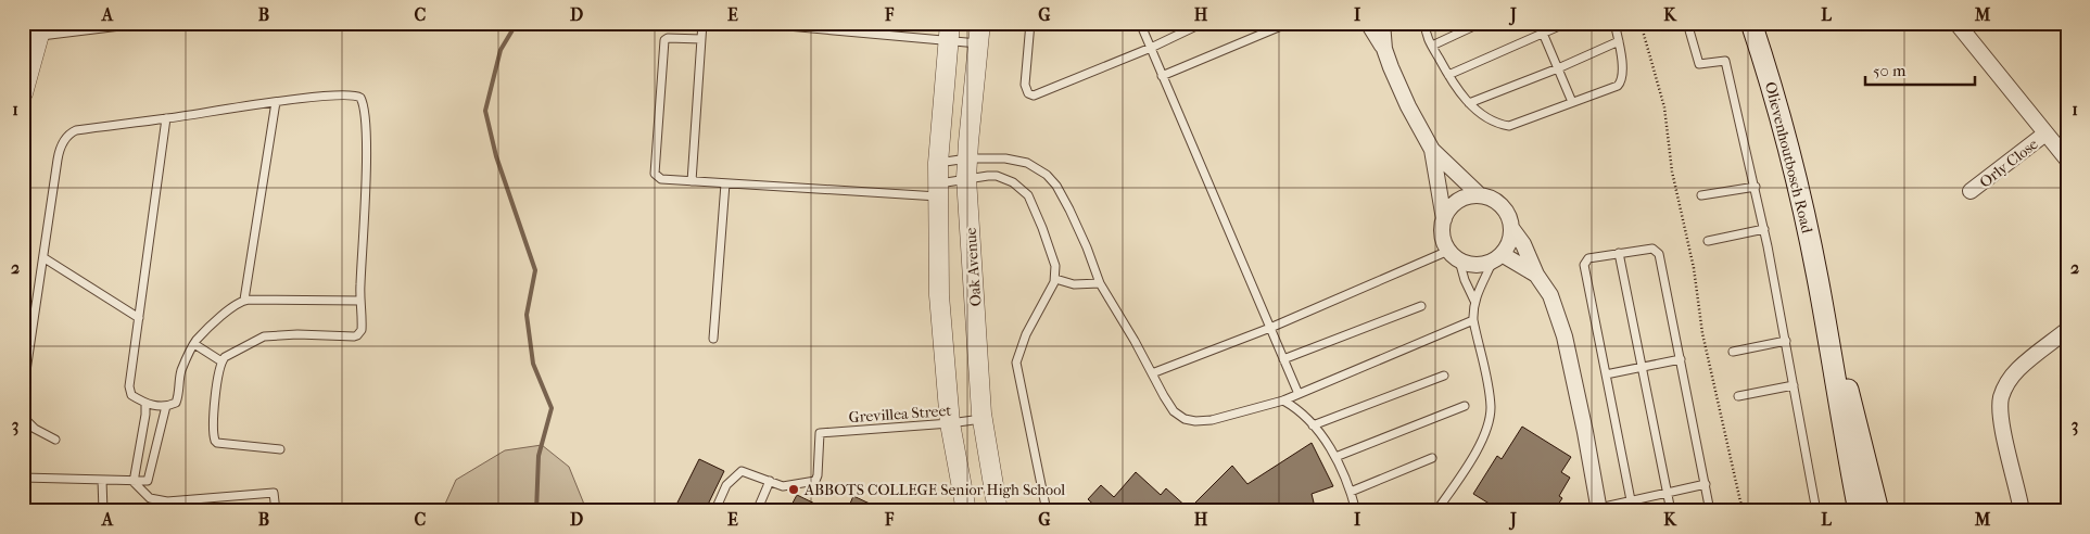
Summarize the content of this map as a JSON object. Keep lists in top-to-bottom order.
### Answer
{
  "streets": {
    "main road": ["Olievenhoutbosch Road"],
    "street": ["Orly Close", "Oak Avenue"],
    "lane": ["Grevillea Street"]
  },
  "crossings": [
    ["Oak Avenue", "Grevillea Street"]
  ],
  "places": ["ABBOTS COLLEGE Senior High School"],
  "scale_bar": "50 m",
  "grid": {
    "columns": [
      "A",
      "B",
      "C",
      "D",
      "E",
      "F",
      "G",
      "H",
      "I",
      "J",
      "K",
      "L",
      "M"
    ],
    "rows": ["1", "2", "3"]
  }
}
